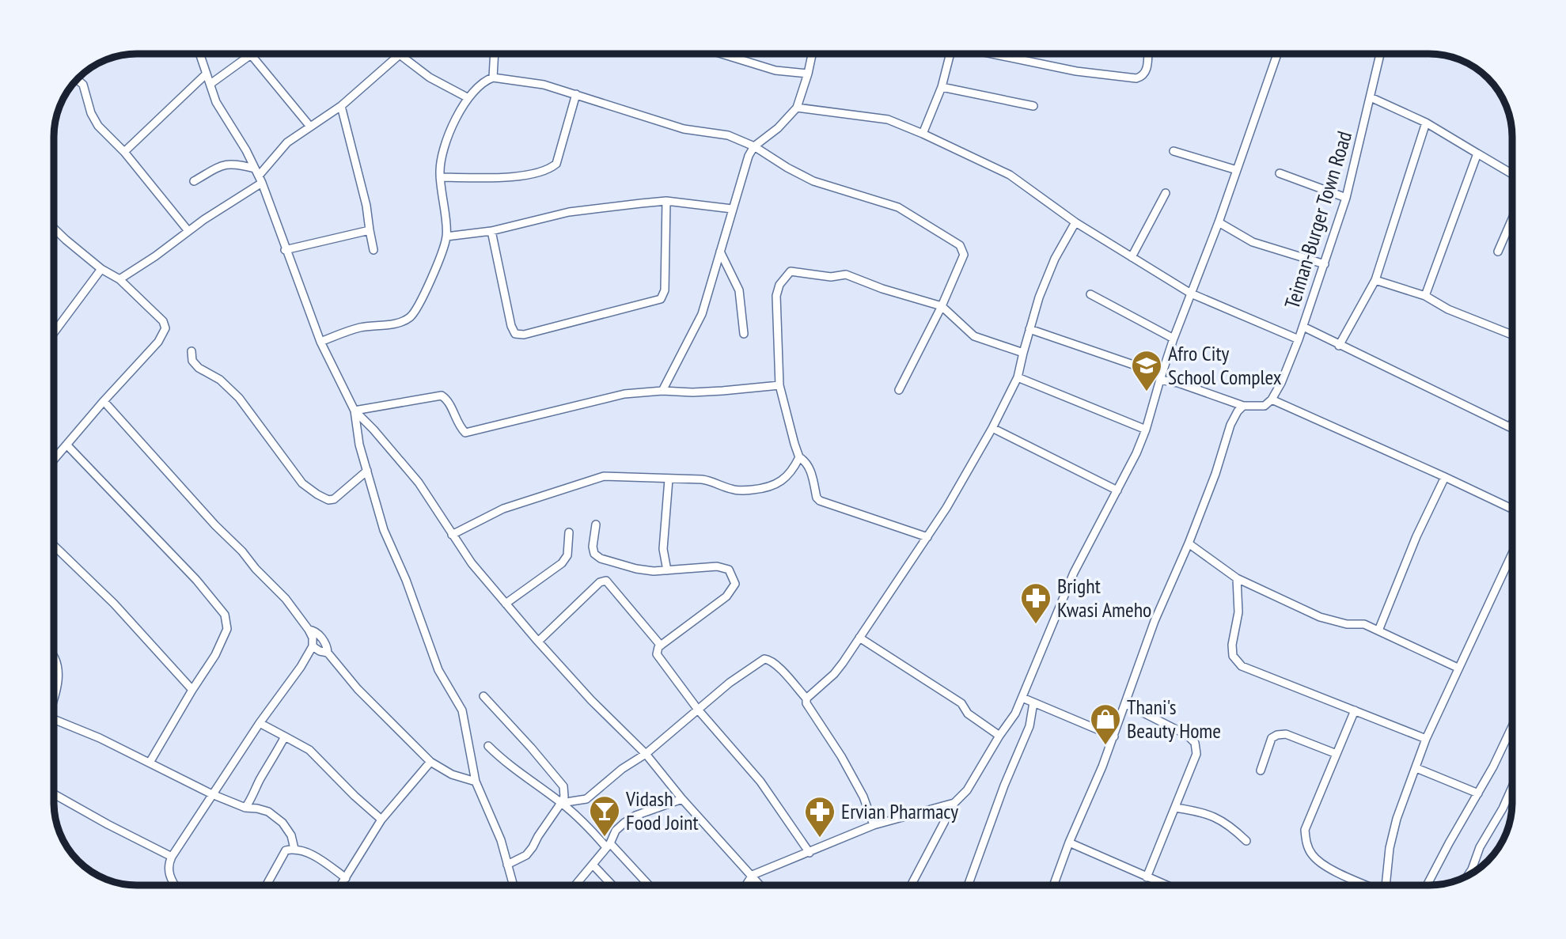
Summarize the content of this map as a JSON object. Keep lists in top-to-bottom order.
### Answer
{
  "streets": {
    "street": ["Teiman-Burger Town Road"]
  },
  "places": {
    "school or university": ["Afro City School Complex"],
    "pharmacy": ["Bright Kwasi Ameho", "Ervian Pharmacy"],
    "shop": ["Thani's Beauty Home"],
    "bar": ["Vidash Food Joint"]
  }
}
